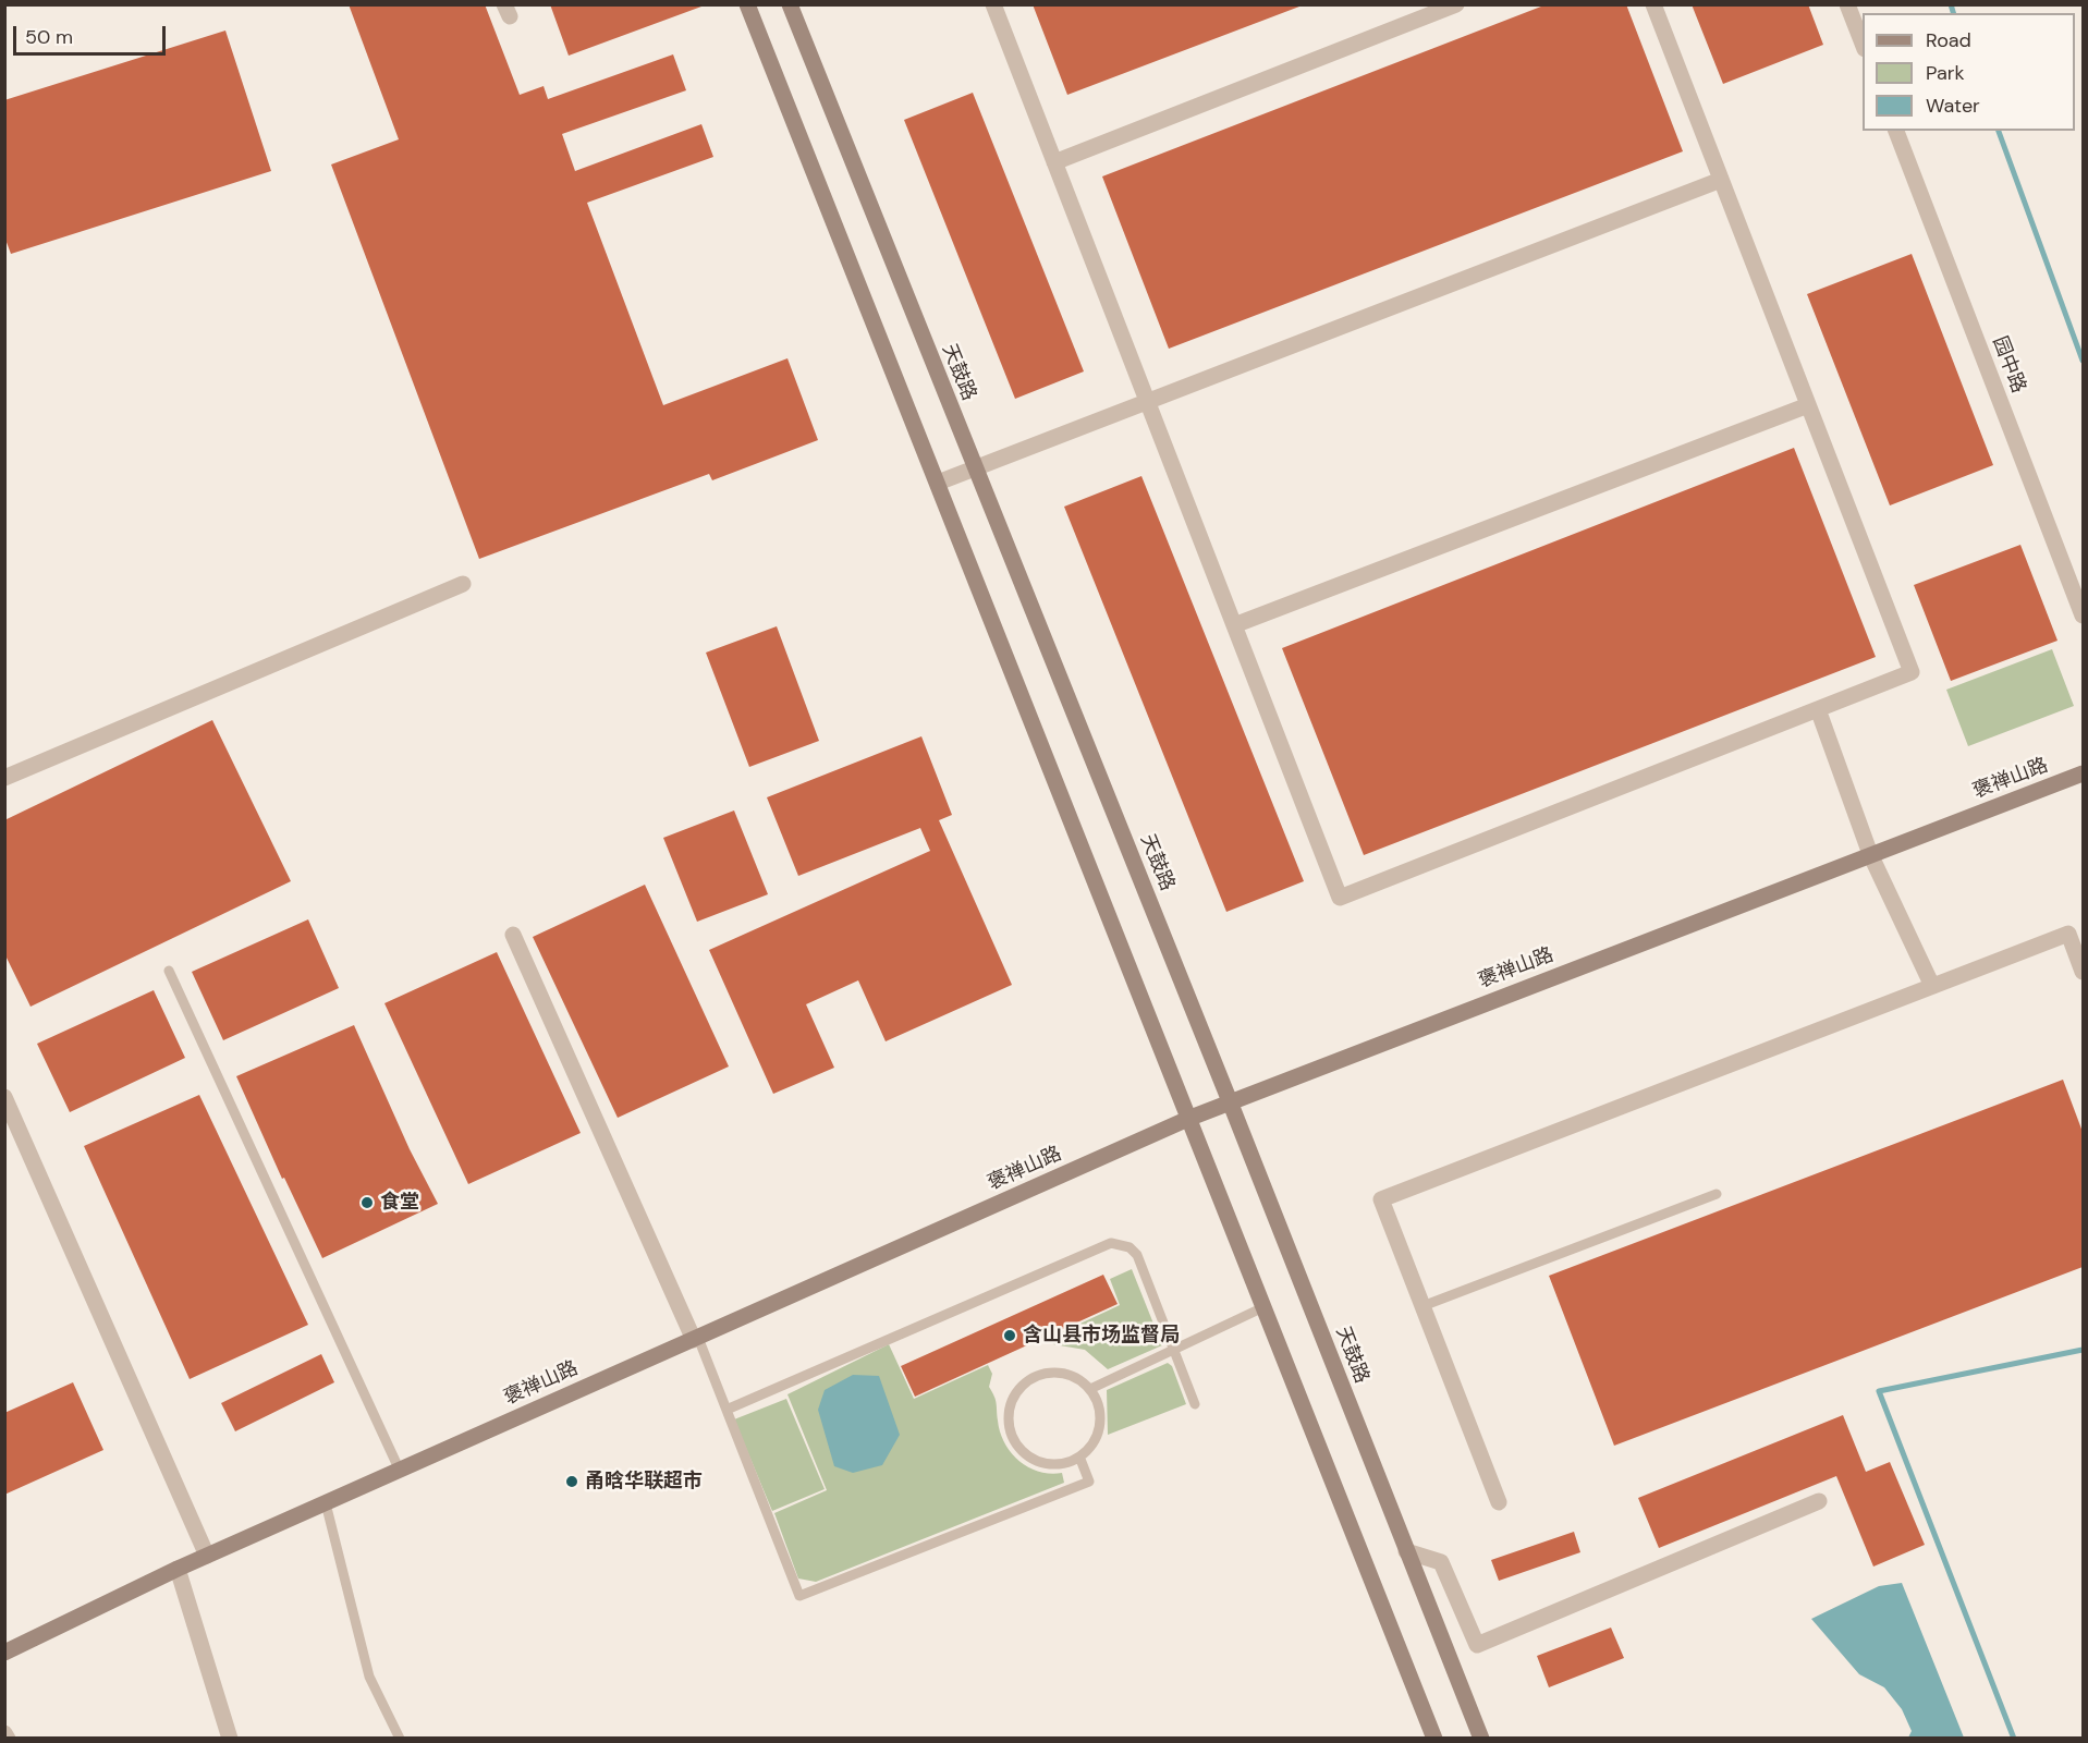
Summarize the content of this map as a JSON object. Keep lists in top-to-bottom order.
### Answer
{
  "streets": {
    "main road": ["天鼓路", "褒禅山路"],
    "street": ["园中路"]
  },
  "crossings": [
    ["天鼓路", "褒禅山路"]
  ],
  "places": ["食堂", "含山县市场监督局", "甬晗华联超市"],
  "legend": ["Road", "Park", "Water"],
  "scale_bar": "50 m"
}
